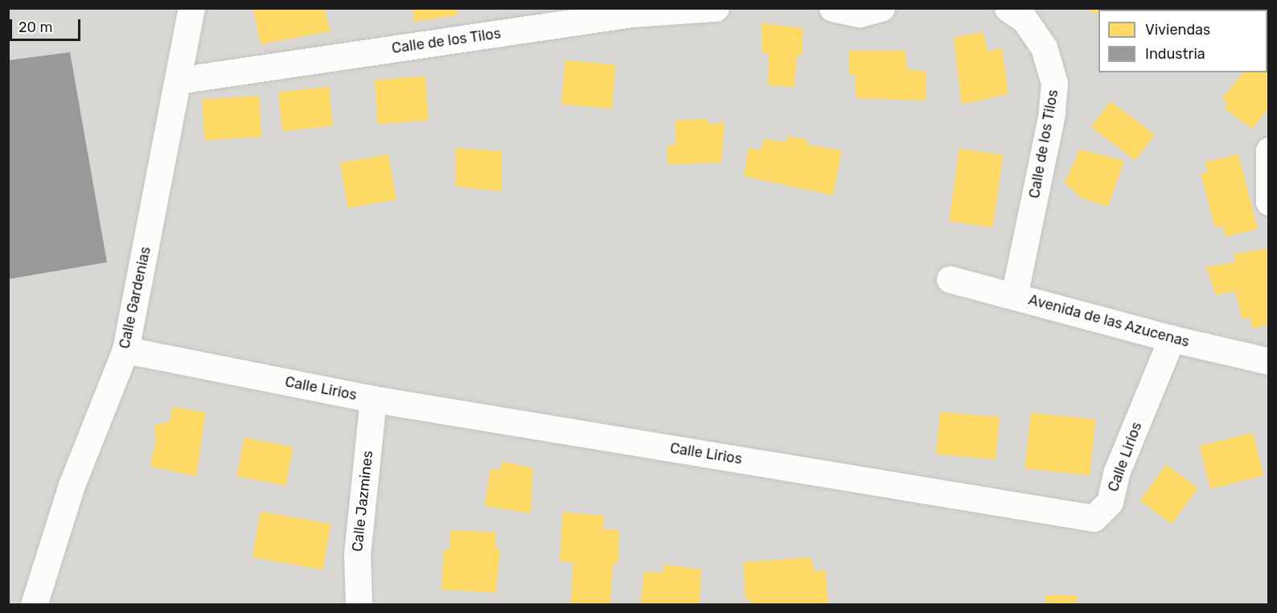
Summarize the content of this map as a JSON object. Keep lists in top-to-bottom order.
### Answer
{
  "streets": {
    "street": [
      "Calle de los Tilos",
      "Calle Gardenias",
      "Avenida de las Azucenas",
      "Calle Lirios",
      "Calle Jazmines"
    ]
  },
  "crossings": [
    ["Calle de los Tilos", "Calle Gardenias"],
    ["Calle de los Tilos", "Avenida de las Azucenas"],
    ["Calle Gardenias", "Calle Lirios"],
    ["Avenida de las Azucenas", "Calle Lirios"],
    ["Calle Lirios", "Calle Jazmines"]
  ],
  "legend": ["Viviendas", "Industria"],
  "scale_bar": "20 m"
}
